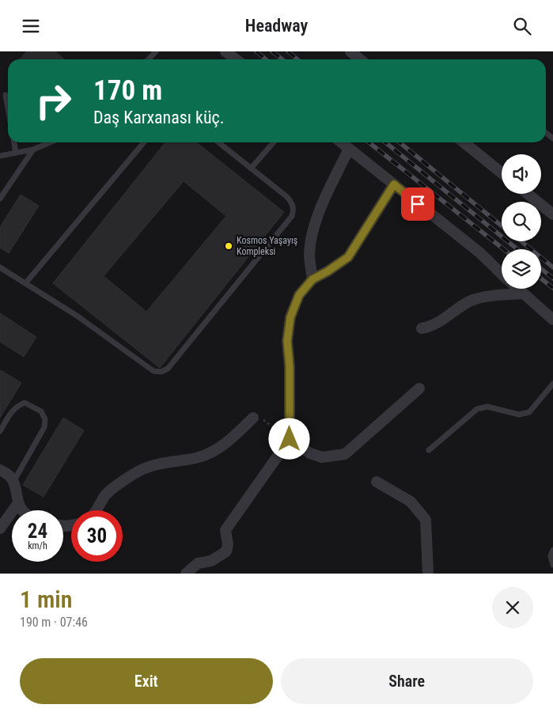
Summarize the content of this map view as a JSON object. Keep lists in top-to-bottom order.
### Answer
{
  "places": ["Kosmos Yaşayış Kompleksi"],
  "page": {
    "header": "Headway",
    "turn": ["170 m", "Daş Karxanası küç."],
    "speed": "24 km/h",
    "limit": "30",
    "heading": ["1 min", "190 m · 07:46"],
    "buttons": ["Exit", "Share"]
  }
}
